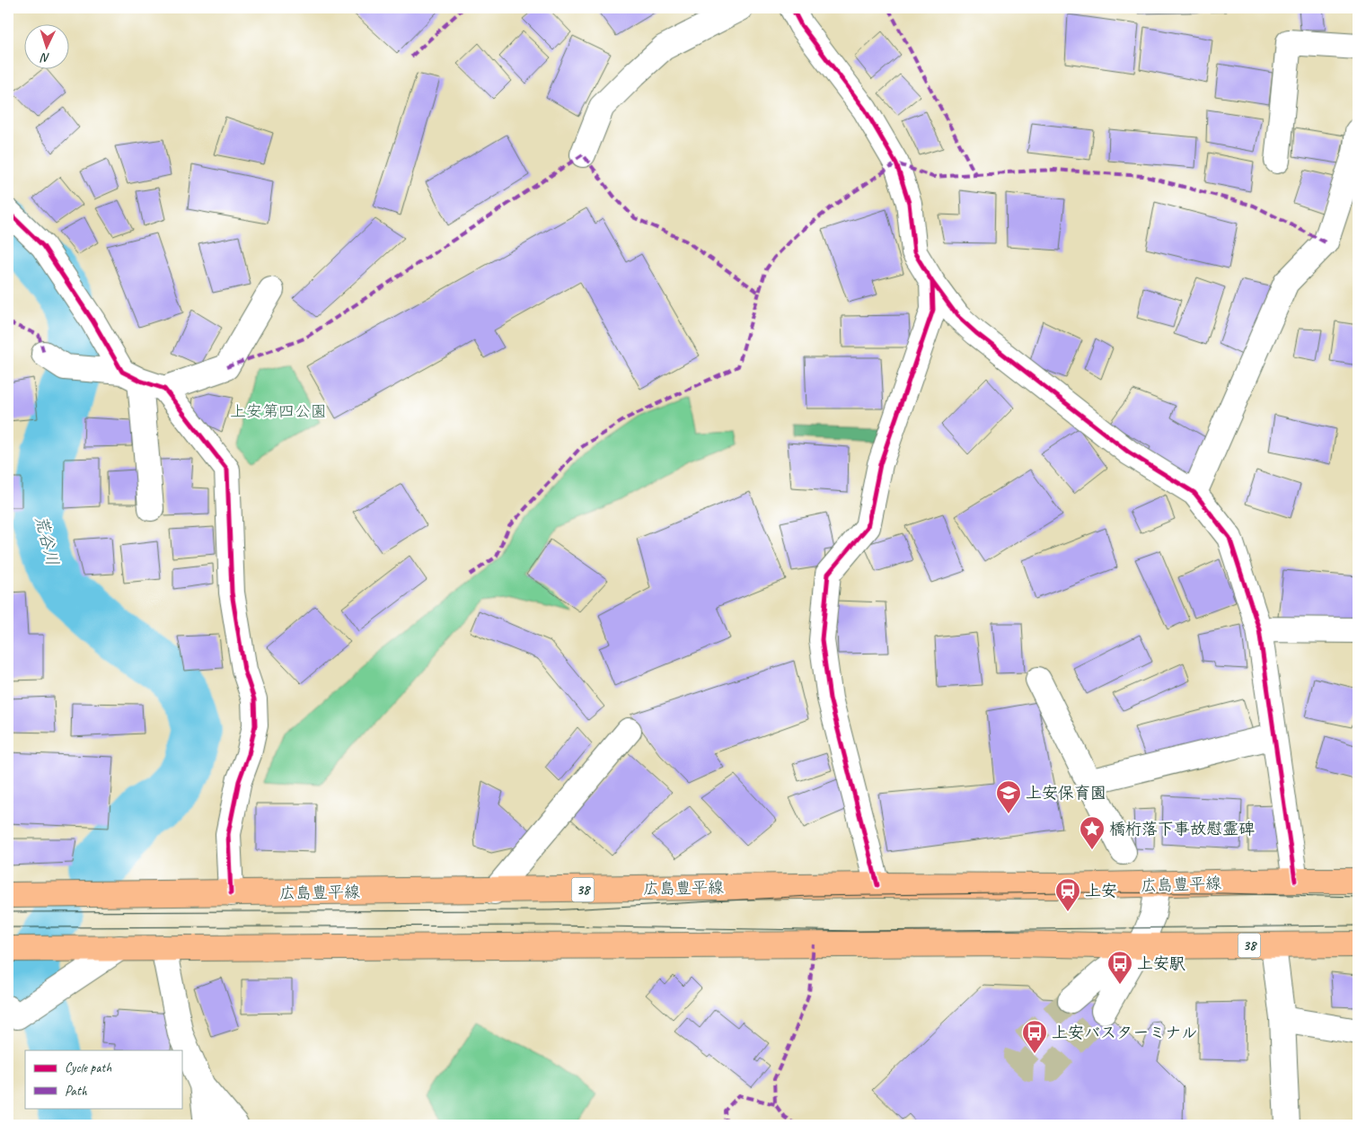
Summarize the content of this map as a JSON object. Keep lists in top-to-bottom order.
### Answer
{
  "streets": {
    "main road": ["広島豊平線", "38"]
  },
  "water": ["荒谷川"],
  "parks": ["上安第四公園"],
  "places": {
    "school or university": ["上安保育園"],
    "place": ["橋桁落下事故慰霊碑"],
    "station": ["上安"],
    "bus stop": ["上安駅", "上安バスターミナル"]
  },
  "legend": ["Cycle path", "Path"],
  "north": "bottom"
}
